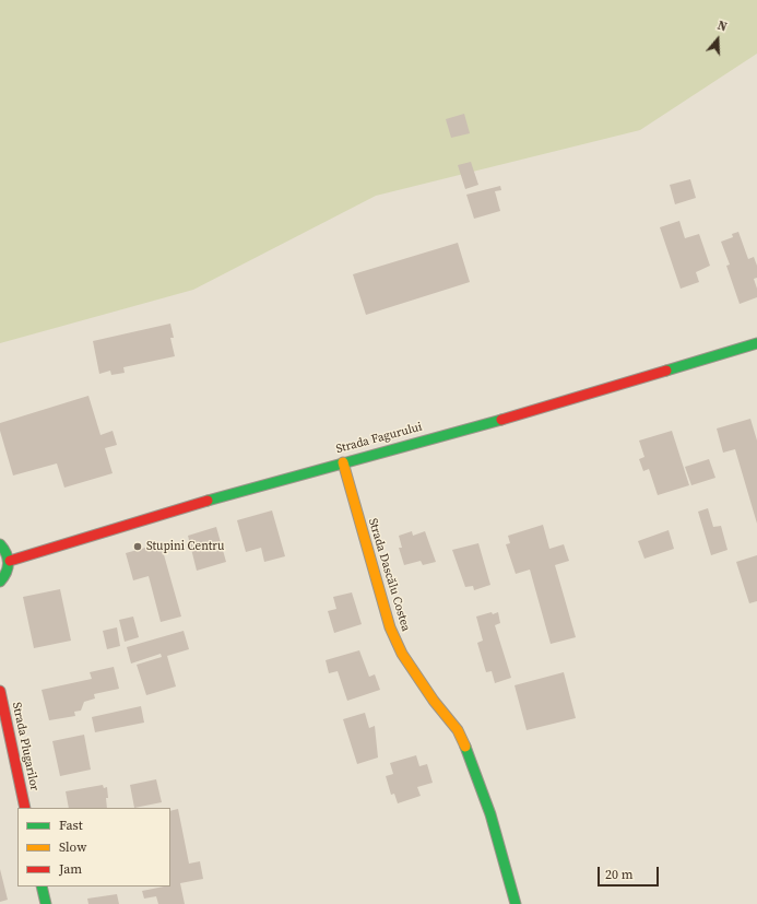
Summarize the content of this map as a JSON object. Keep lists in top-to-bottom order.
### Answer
{
  "streets": {
    "street": ["Strada Fagurului", "Strada Dascălu Costea", "Strada Plugarilor"]
  },
  "crossings": [
    ["Strada Fagurului", "Strada Dascălu Costea"]
  ],
  "places": ["Stupini Centru"],
  "legend": ["Fast", "Slow", "Jam"],
  "scale_bar": "20 m",
  "north": "top"
}
